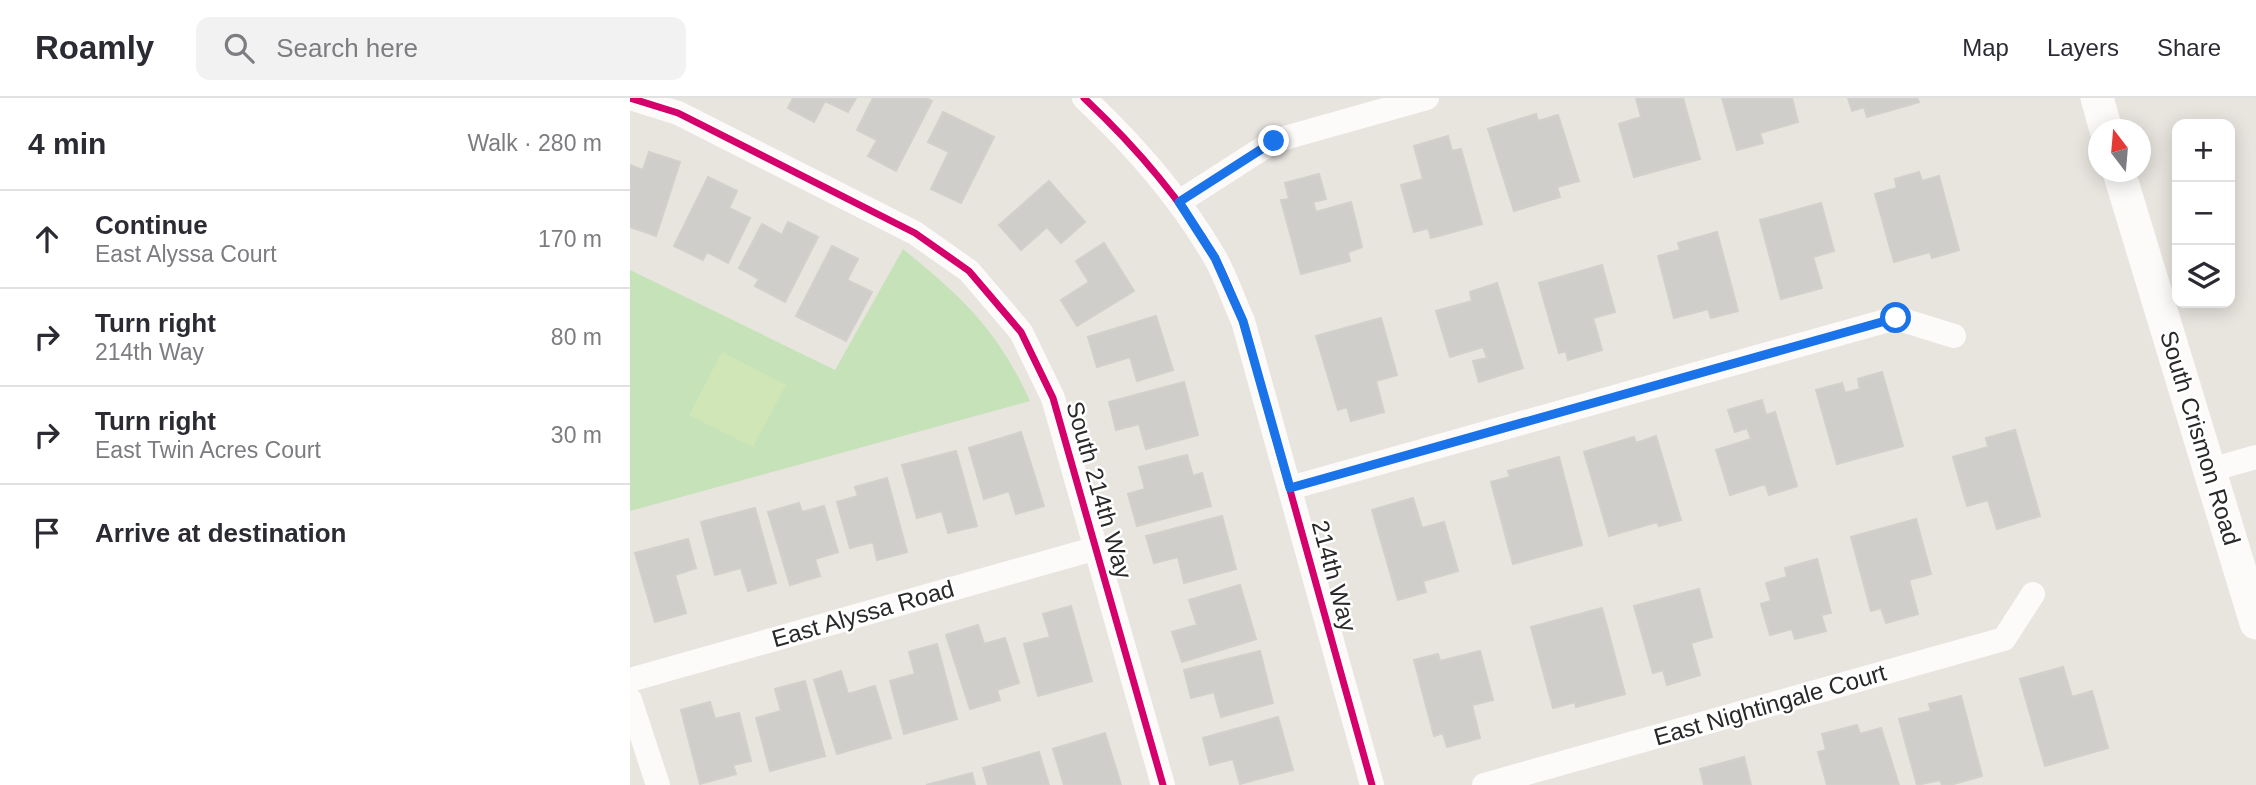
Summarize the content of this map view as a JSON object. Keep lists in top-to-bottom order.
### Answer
{
  "streets": {
    "street": [
      "South Crismon Road",
      "South 214th Way",
      "214th Way",
      "East Alyssa Road",
      "East Nightingale Court"
    ]
  },
  "crossings": [
    ["South 214th Way", "East Alyssa Road"]
  ],
  "north": "top",
  "page": {
    "header": "Roamly",
    "search": "Search here",
    "nav": ["Map", "Layers", "Share"],
    "heading": ["4 min", "Walk · 280 m"],
    "map_buttons": ["+", "−"],
    "list": [
      ["Continue", "East Alyssa Court", "170 m"],
      ["Turn right", "214th Way", "80 m"],
      ["Turn right", "East Twin Acres Court", "30 m"],
      "Arrive at destination"
    ]
  }
}
